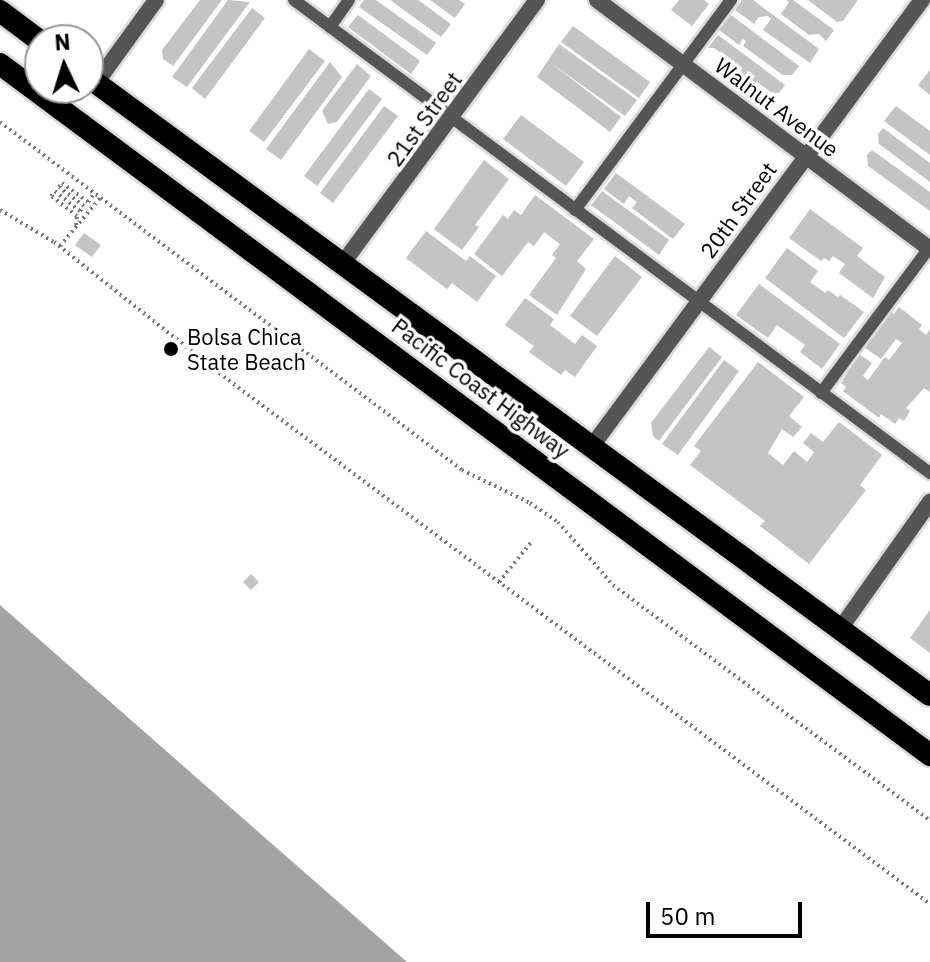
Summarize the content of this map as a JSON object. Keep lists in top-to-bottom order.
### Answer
{
  "streets": {
    "highway": ["Pacific Coast Highway"],
    "street": ["Walnut Avenue", "21st Street", "20th Street"]
  },
  "crossings": [
    ["Walnut Avenue", "20th Street"],
    ["21st Street", "Pacific Coast Highway"],
    ["20th Street", "Pacific Coast Highway"]
  ],
  "places": ["Bolsa Chica State Beach"],
  "scale_bar": "50 m",
  "north": "top"
}
